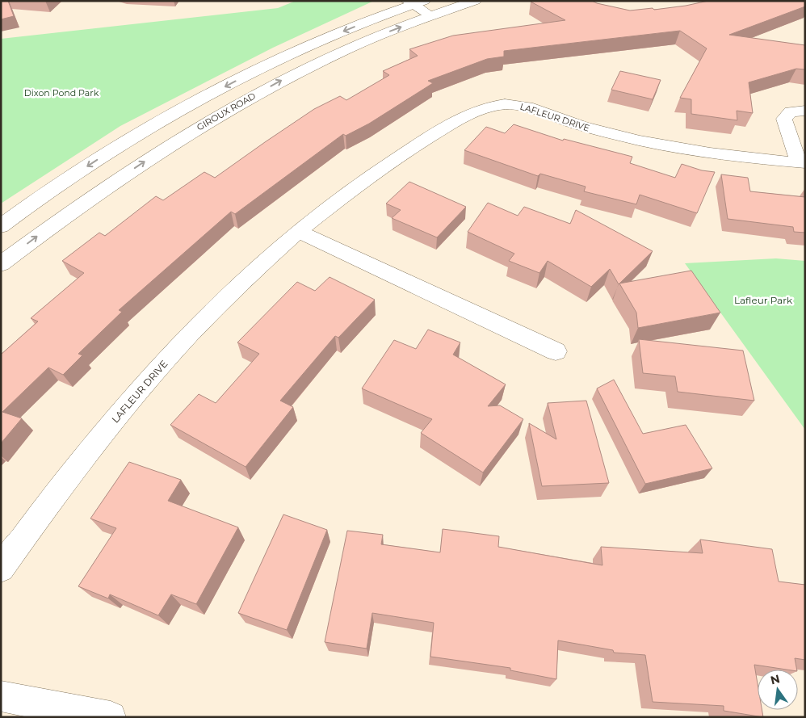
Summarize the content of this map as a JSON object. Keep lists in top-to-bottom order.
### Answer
{
  "streets": {
    "street": ["GIROUX ROAD", "LAFLEUR DRIVE"]
  },
  "parks": ["Dixon Pond Park", "Lafleur Park"],
  "north": "top"
}
